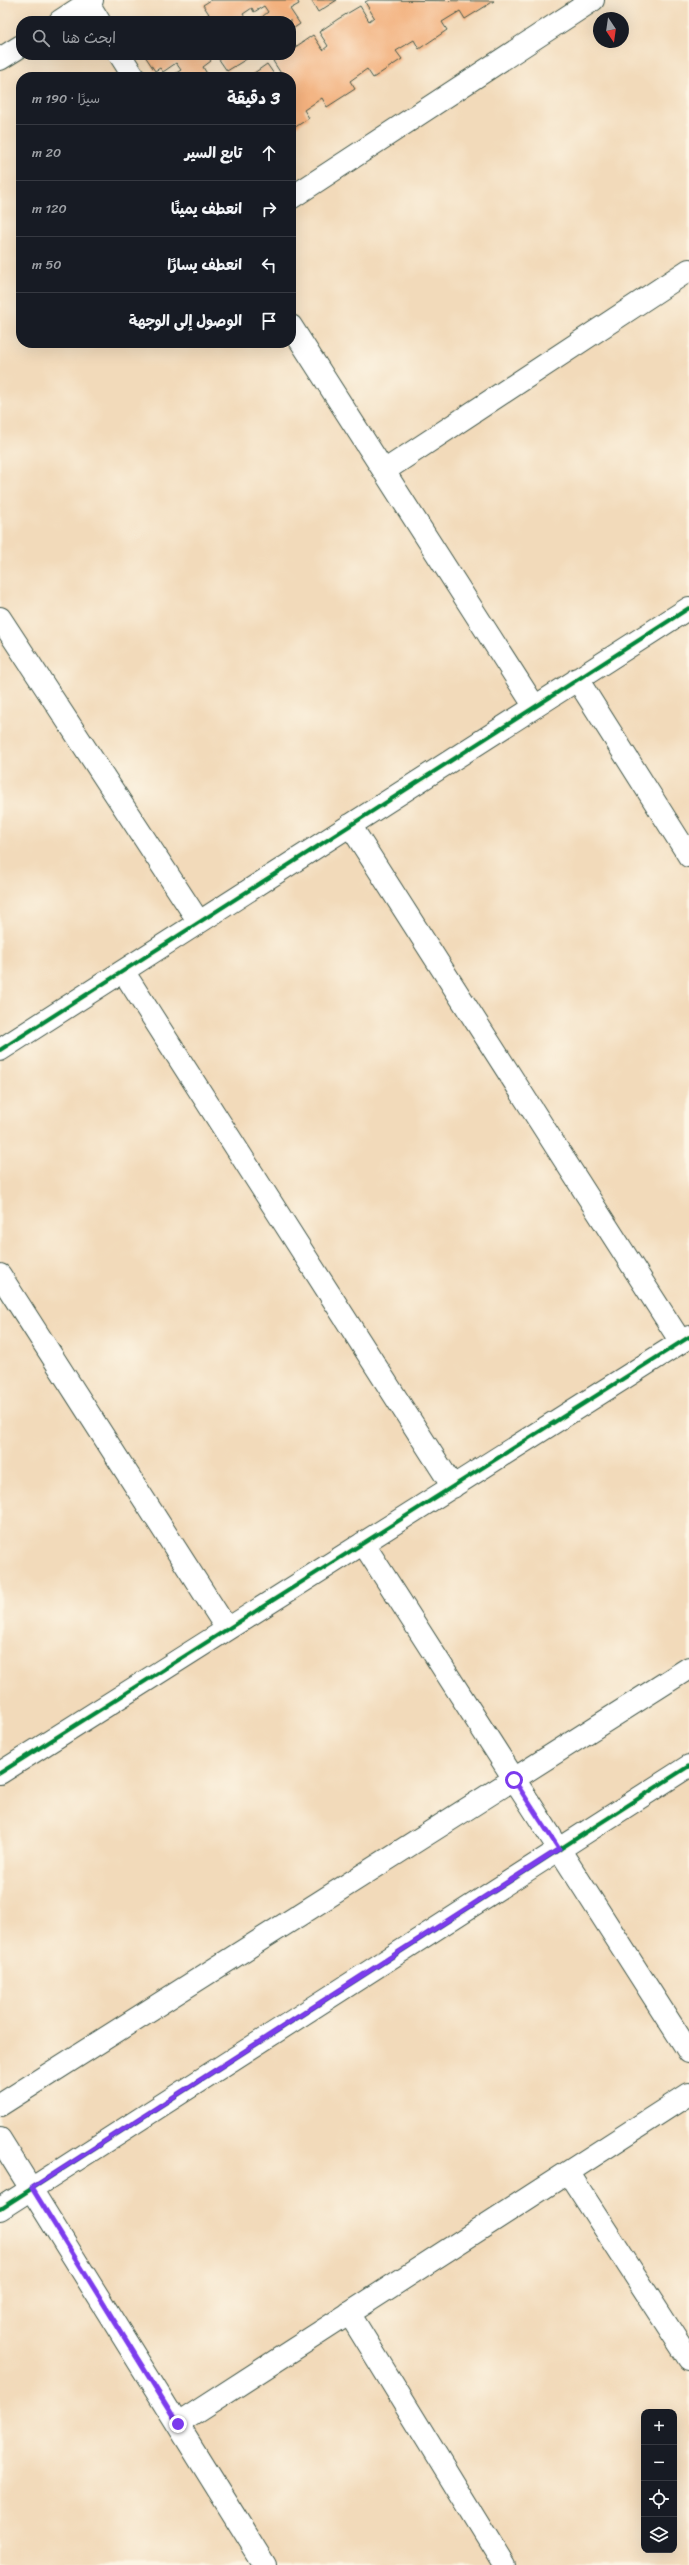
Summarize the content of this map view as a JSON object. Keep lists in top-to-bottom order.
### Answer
{
  "north": "bottom",
  "page": {
    "search": "ابحث هنا",
    "heading": ["3 دقيقة", "سيرًا · 190 m"],
    "list": [
      ["تابع السير", "20 m"],
      ["انعطف يمينًا", "120 m"],
      ["انعطف يسارًا", "50 m"],
      "الوصول إلى الوجهة"
    ],
    "map_buttons": ["+", "−"]
  }
}
